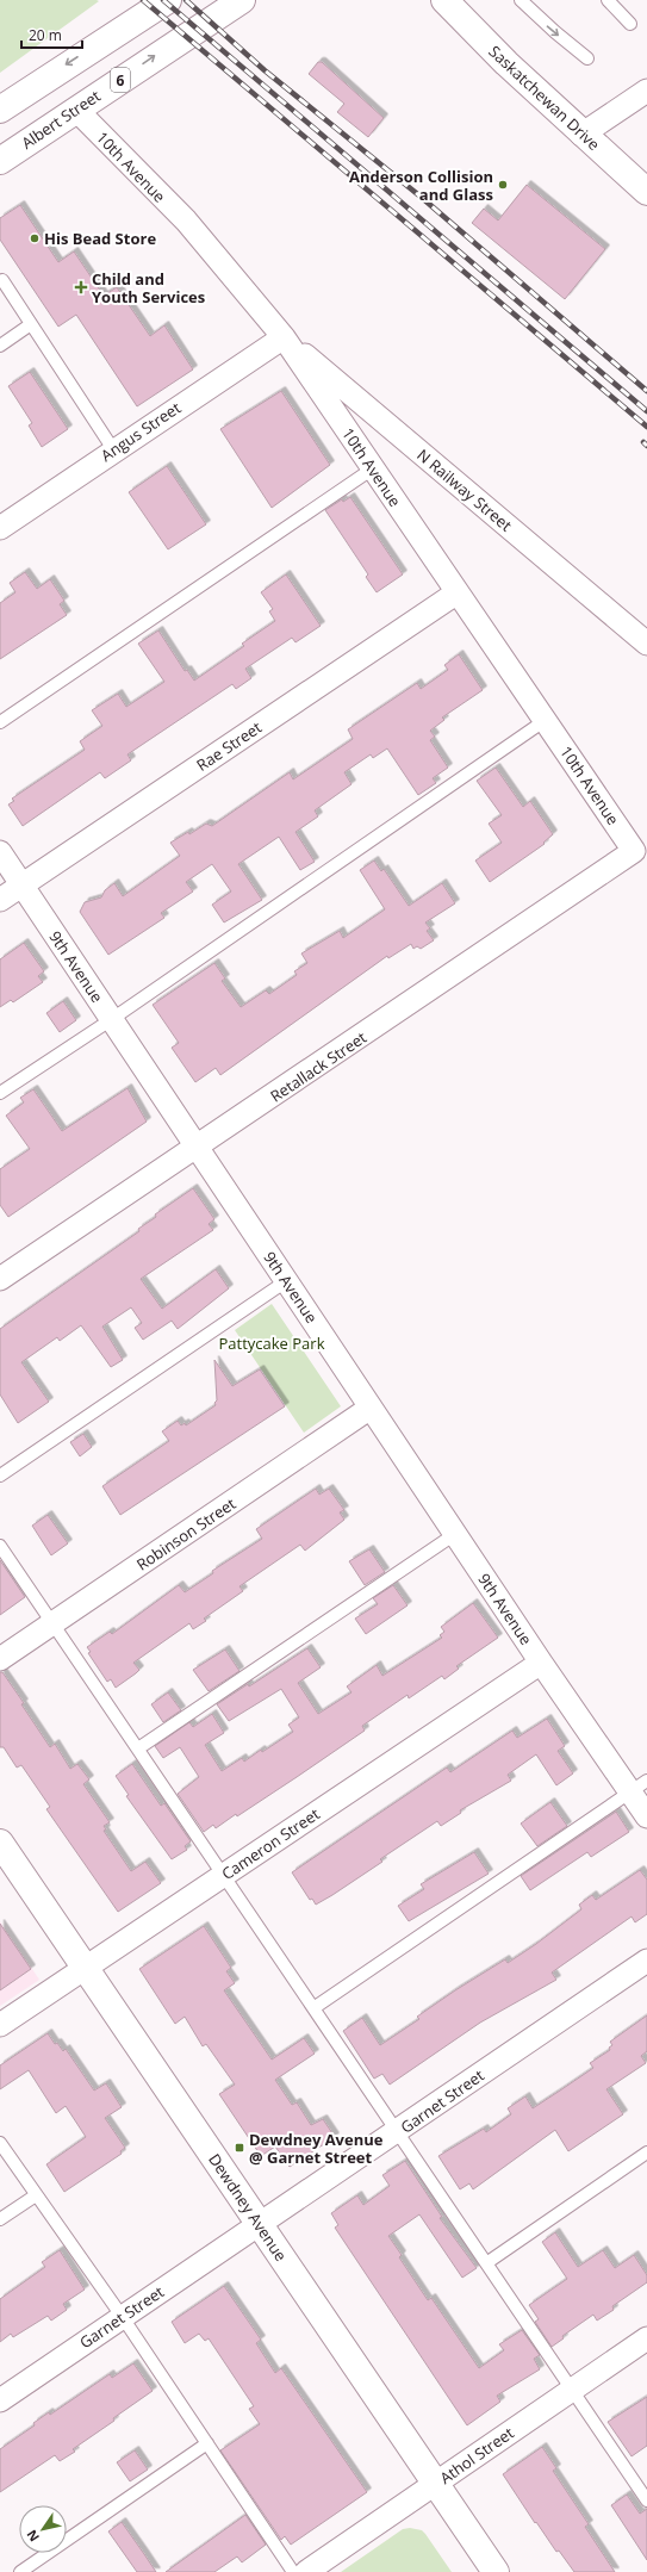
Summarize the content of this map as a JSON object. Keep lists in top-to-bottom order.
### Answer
{
  "streets": {
    "main road": [
      "6",
      "Saskatchewan Drive",
      "Albert Street",
      "Dewdney Avenue"
    ],
    "street": [
      "10th Avenue",
      "Angus Street",
      "N Railway Street",
      "Rae Street",
      "9th Avenue",
      "Retallack Street",
      "Robinson Street",
      "Cameron Street",
      "Garnet Street",
      "Athol Street"
    ]
  },
  "crossings": [
    ["Albert Street", "10th Avenue"],
    ["10th Avenue", "Angus Street"],
    ["10th Avenue", "N Railway Street"],
    ["10th Avenue", "Rae Street"],
    ["10th Avenue", "Retallack Street"],
    ["Angus Street", "N Railway Street"],
    ["Rae Street", "9th Avenue"],
    ["9th Avenue", "Retallack Street"],
    ["9th Avenue", "Robinson Street"],
    ["9th Avenue", "Cameron Street"],
    ["Cameron Street", "Dewdney Avenue"],
    ["Garnet Street", "Dewdney Avenue"],
    ["Dewdney Avenue", "Athol Street"]
  ],
  "parks": ["Pattycake Park"],
  "places": {
    "other": ["Anderson Collision and Glass", "His Bead Store"],
    "health": ["Child and Youth Services"],
    "transit": ["Dewdney Avenue @ Garnet Street"]
  },
  "scale_bar": "20 m",
  "north": "bottom left"
}
